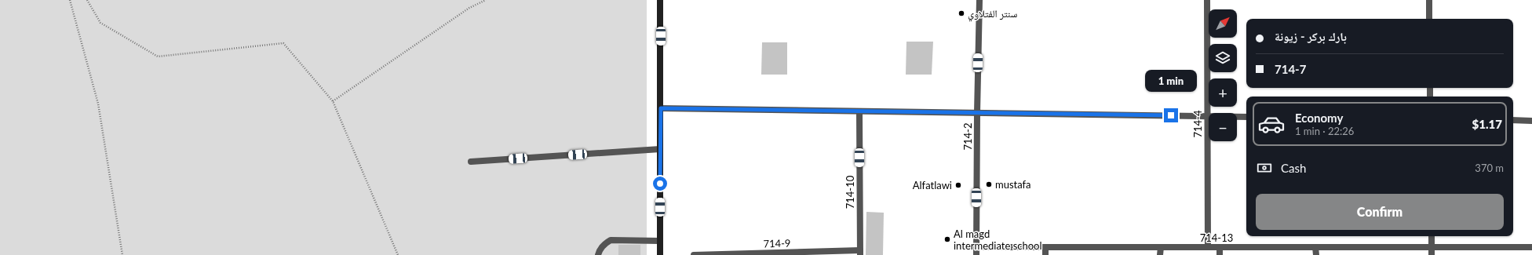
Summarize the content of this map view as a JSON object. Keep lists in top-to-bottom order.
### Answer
{
  "streets": {
    "street": [
      "714-4",
      "714-2",
      "714-10",
      "714-13",
      "714-9"
    ]
  },
  "crossings": [
    ["714-4", "714-13"],
    ["714-2", "714-13"],
    ["714-10", "714-9"]
  ],
  "places": [
    "سنتر الفتلاوي",
    "mustafa",
    "Alfatlawi",
    "Al magd intermediate school"
  ],
  "north": "top right",
  "page": {
    "map_buttons": ["+", "−"],
    "banner": ["بارك بركر - زيونة", "714-7"],
    "bubble": "1 min",
    "list": [
      {
        "name": "Economy",
        "note": "1 min · 22:26",
        "value": "$1.17"
      }
    ],
    "pay": ["Cash", "370 m"],
    "buttons": "Confirm"
  }
}
